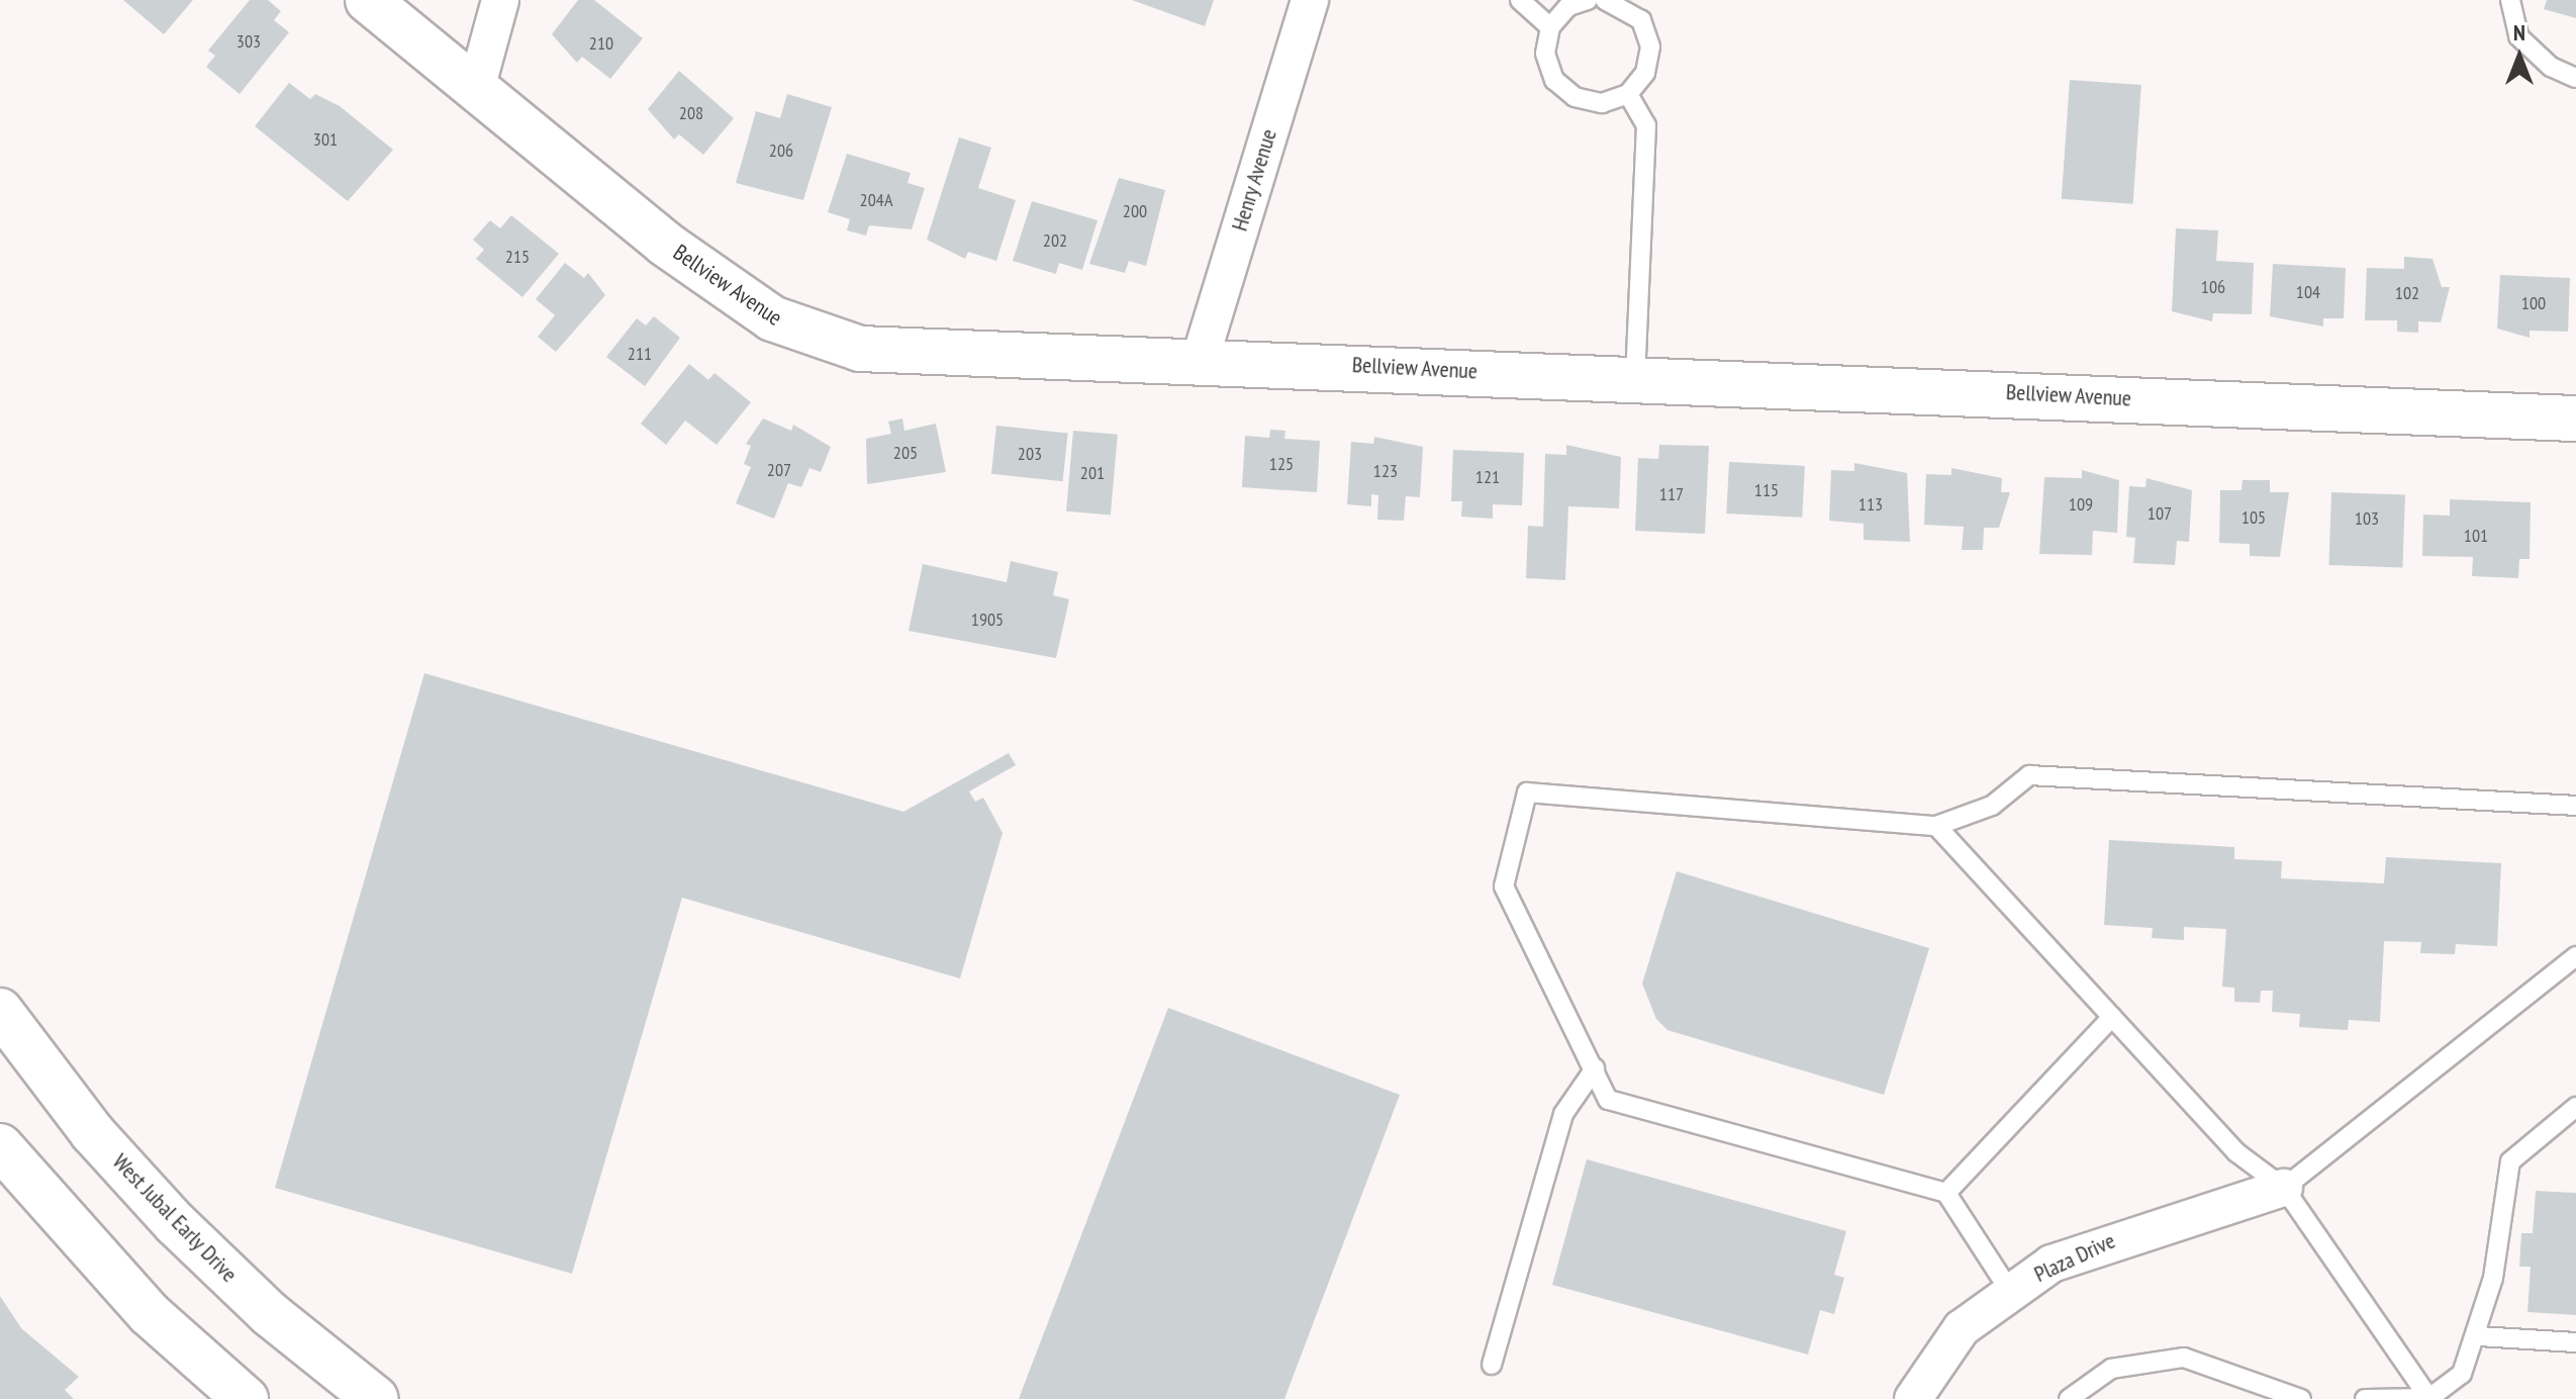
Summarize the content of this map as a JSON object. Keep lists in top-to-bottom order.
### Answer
{
  "streets": {
    "street": [
      "Henry Avenue",
      "Bellview Avenue",
      "West Jubal Early Drive",
      "Plaza Drive"
    ]
  },
  "crossings": [
    ["Henry Avenue", "Bellview Avenue"]
  ],
  "house_numbers": [
    "303",
    "210",
    "208",
    "301",
    "206",
    "204A",
    "200",
    "202",
    "215",
    "106",
    "104",
    "102",
    "100",
    "211",
    "205",
    "203",
    "125",
    "207",
    "123",
    "201",
    "121",
    "115",
    "117",
    "113",
    "109",
    "107",
    "105",
    "103",
    "101",
    "1905"
  ],
  "north": "top"
}
